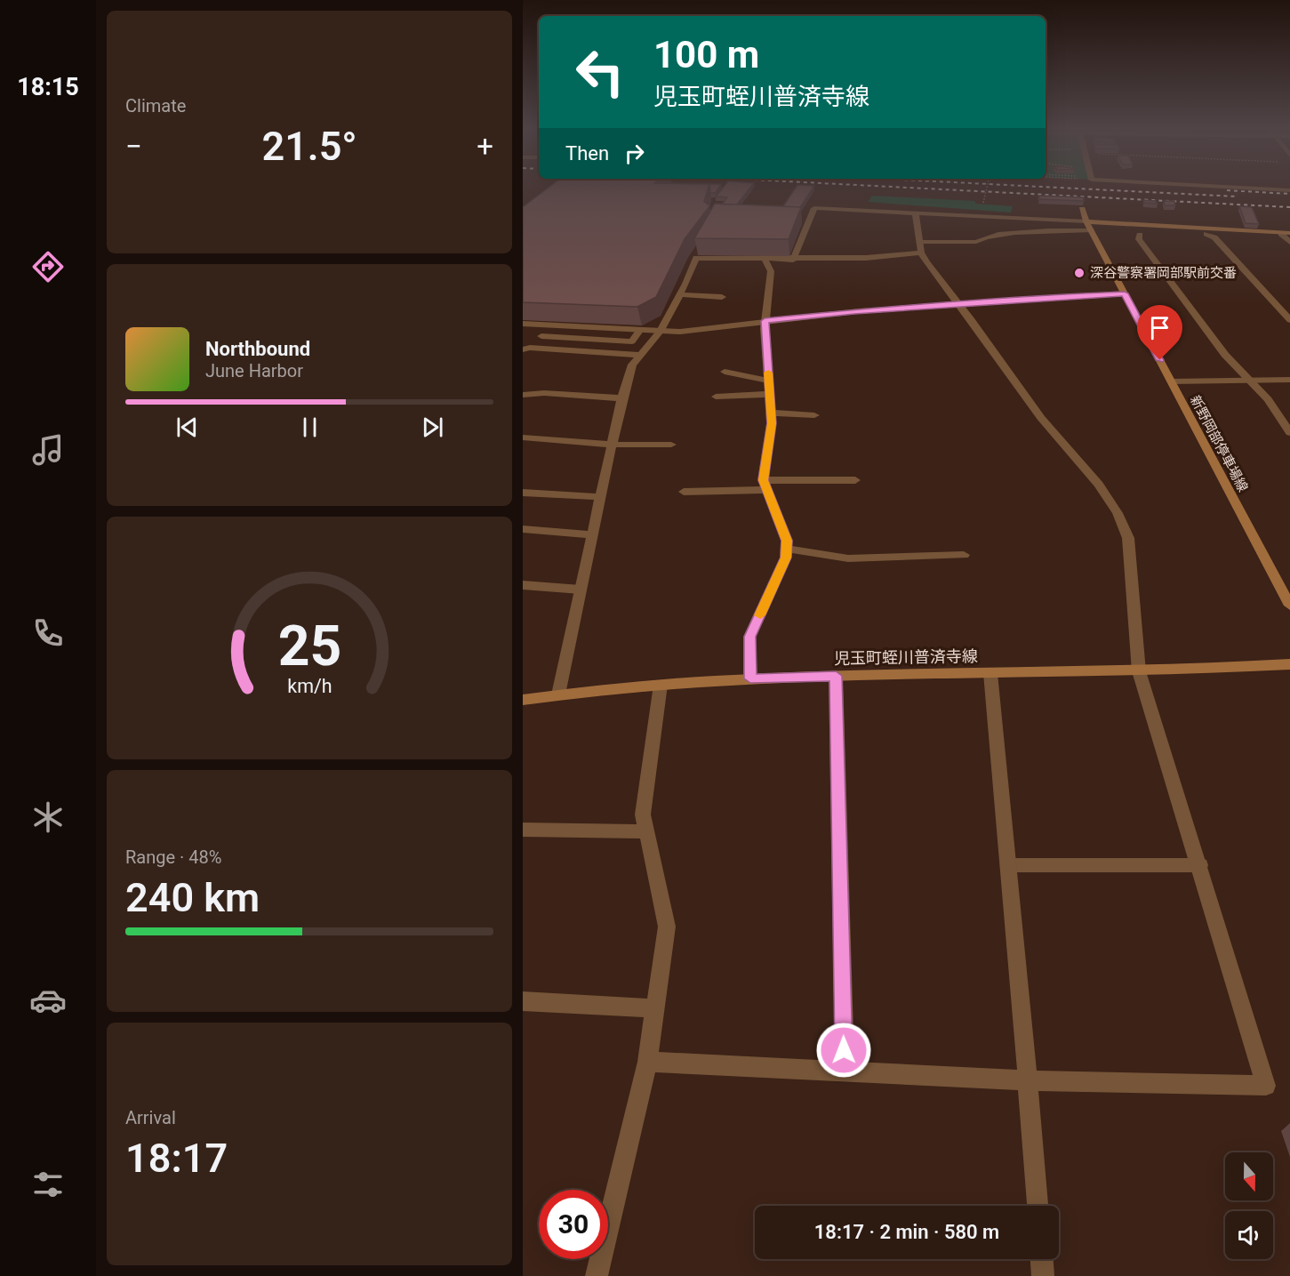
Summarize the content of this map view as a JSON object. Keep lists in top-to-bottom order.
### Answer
{
  "streets": {
    "main road": ["新野岡部停車場線", "児玉町蛭川普済寺線"]
  },
  "places": ["深谷警察署岡部駅前交番"],
  "north": "bottom",
  "page": {
    "tabs": "18:15",
    "tile": [
      "Climate",
      ["Range · 48%", "240 km"],
      ["Arrival", "18:17"]
    ],
    "turn": ["100 m", "児玉町蛭川普済寺線"],
    "heat": ["−", "21.5°", "+"],
    "then": "Then",
    "song": ["Northbound", "June Harbor"],
    "limit": "30",
    "trip": "18:17 · 2 min · 580 m",
    "gauge": ["25", "km/h"]
  }
}
